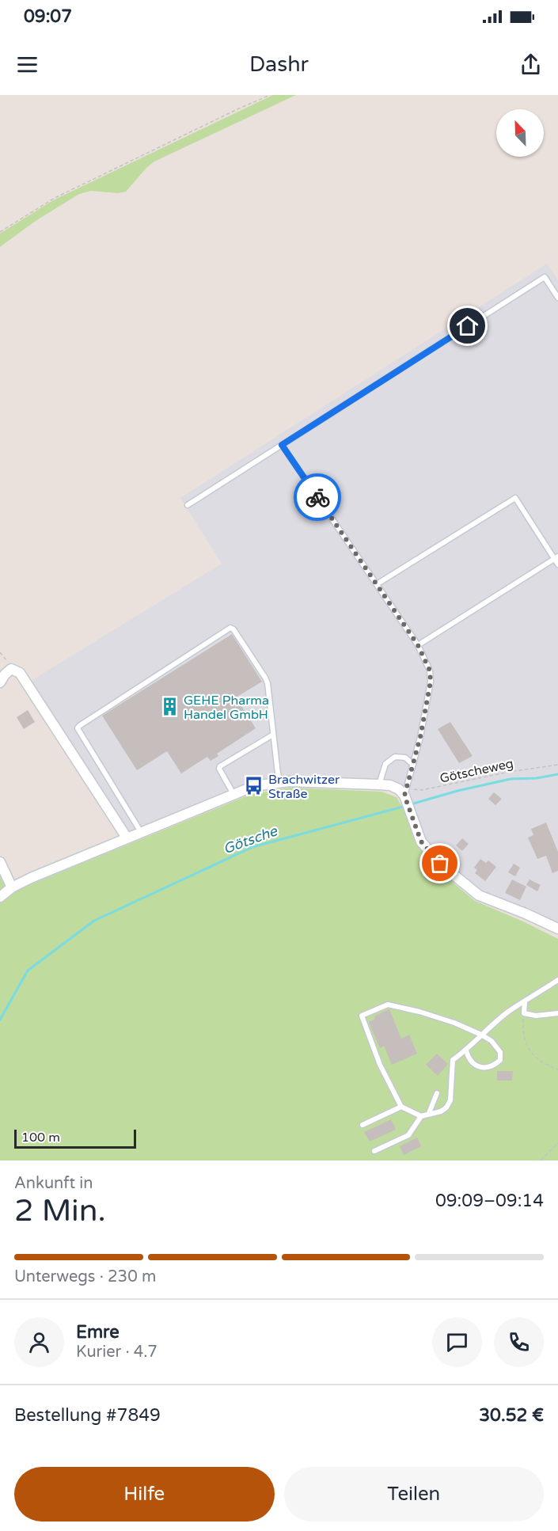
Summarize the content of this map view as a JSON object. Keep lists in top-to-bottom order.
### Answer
{
  "streets": {
    "path": ["Götscheweg"]
  },
  "water": ["Götsche"],
  "places": {
    "building": ["GEHE Pharma Handel GmbH"],
    "bus stop": ["Brachwitzer Straße"]
  },
  "scale_bar": "100 m",
  "north": "top left",
  "page": {
    "status": "09:07",
    "header": "Dashr",
    "scale": "100 m",
    "heading": ["2 Min.", "Ankunft in", "09:09–09:14"],
    "panel": [
      "Emre",
      "Kurier · 4.7",
      "Bestellung #7849",
      "30.52 €"
    ],
    "bar": "Unterwegs · 230 m",
    "buttons": ["Hilfe", "Teilen"]
  }
}
